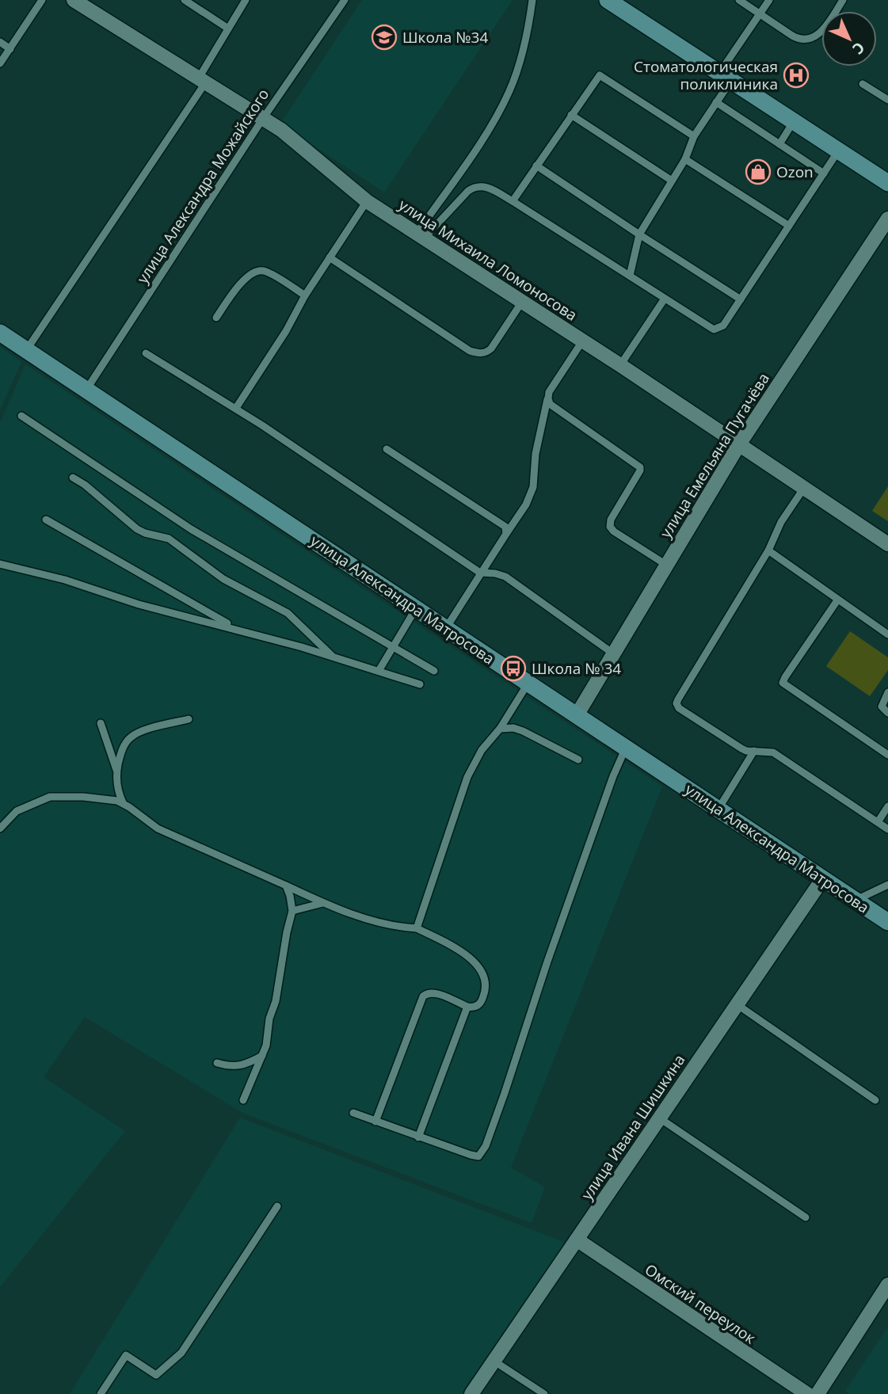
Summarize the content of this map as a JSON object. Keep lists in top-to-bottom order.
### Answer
{
  "streets": {
    "street": [
      "улица Михаила Ломоносова",
      "улица Емельяна Пугачёва",
      "улица Александра Матросова",
      "улица Ивана Шишкина",
      "Омский переулок"
    ],
    "lane": ["улица Александра Можайского"]
  },
  "crossings": [
    ["улица Александра Можайского", "улица Михаила Ломоносова"],
    ["улица Александра Можайского", "улица Александра Матросова"],
    ["улица Михаила Ломоносова", "улица Емельяна Пугачёва"],
    ["улица Емельяна Пугачёва", "улица Александра Матросова"],
    ["улица Александра Матросова", "улица Ивана Шишкина"],
    ["улица Ивана Шишкина", "Омский переулок"]
  ],
  "places": {
    "school or university": ["Школа №34"],
    "hospital": ["Стоматологическая поликлиника"],
    "shop": ["Ozon"],
    "bus stop": ["Школа № 34"]
  },
  "north": "bottom right"
}
